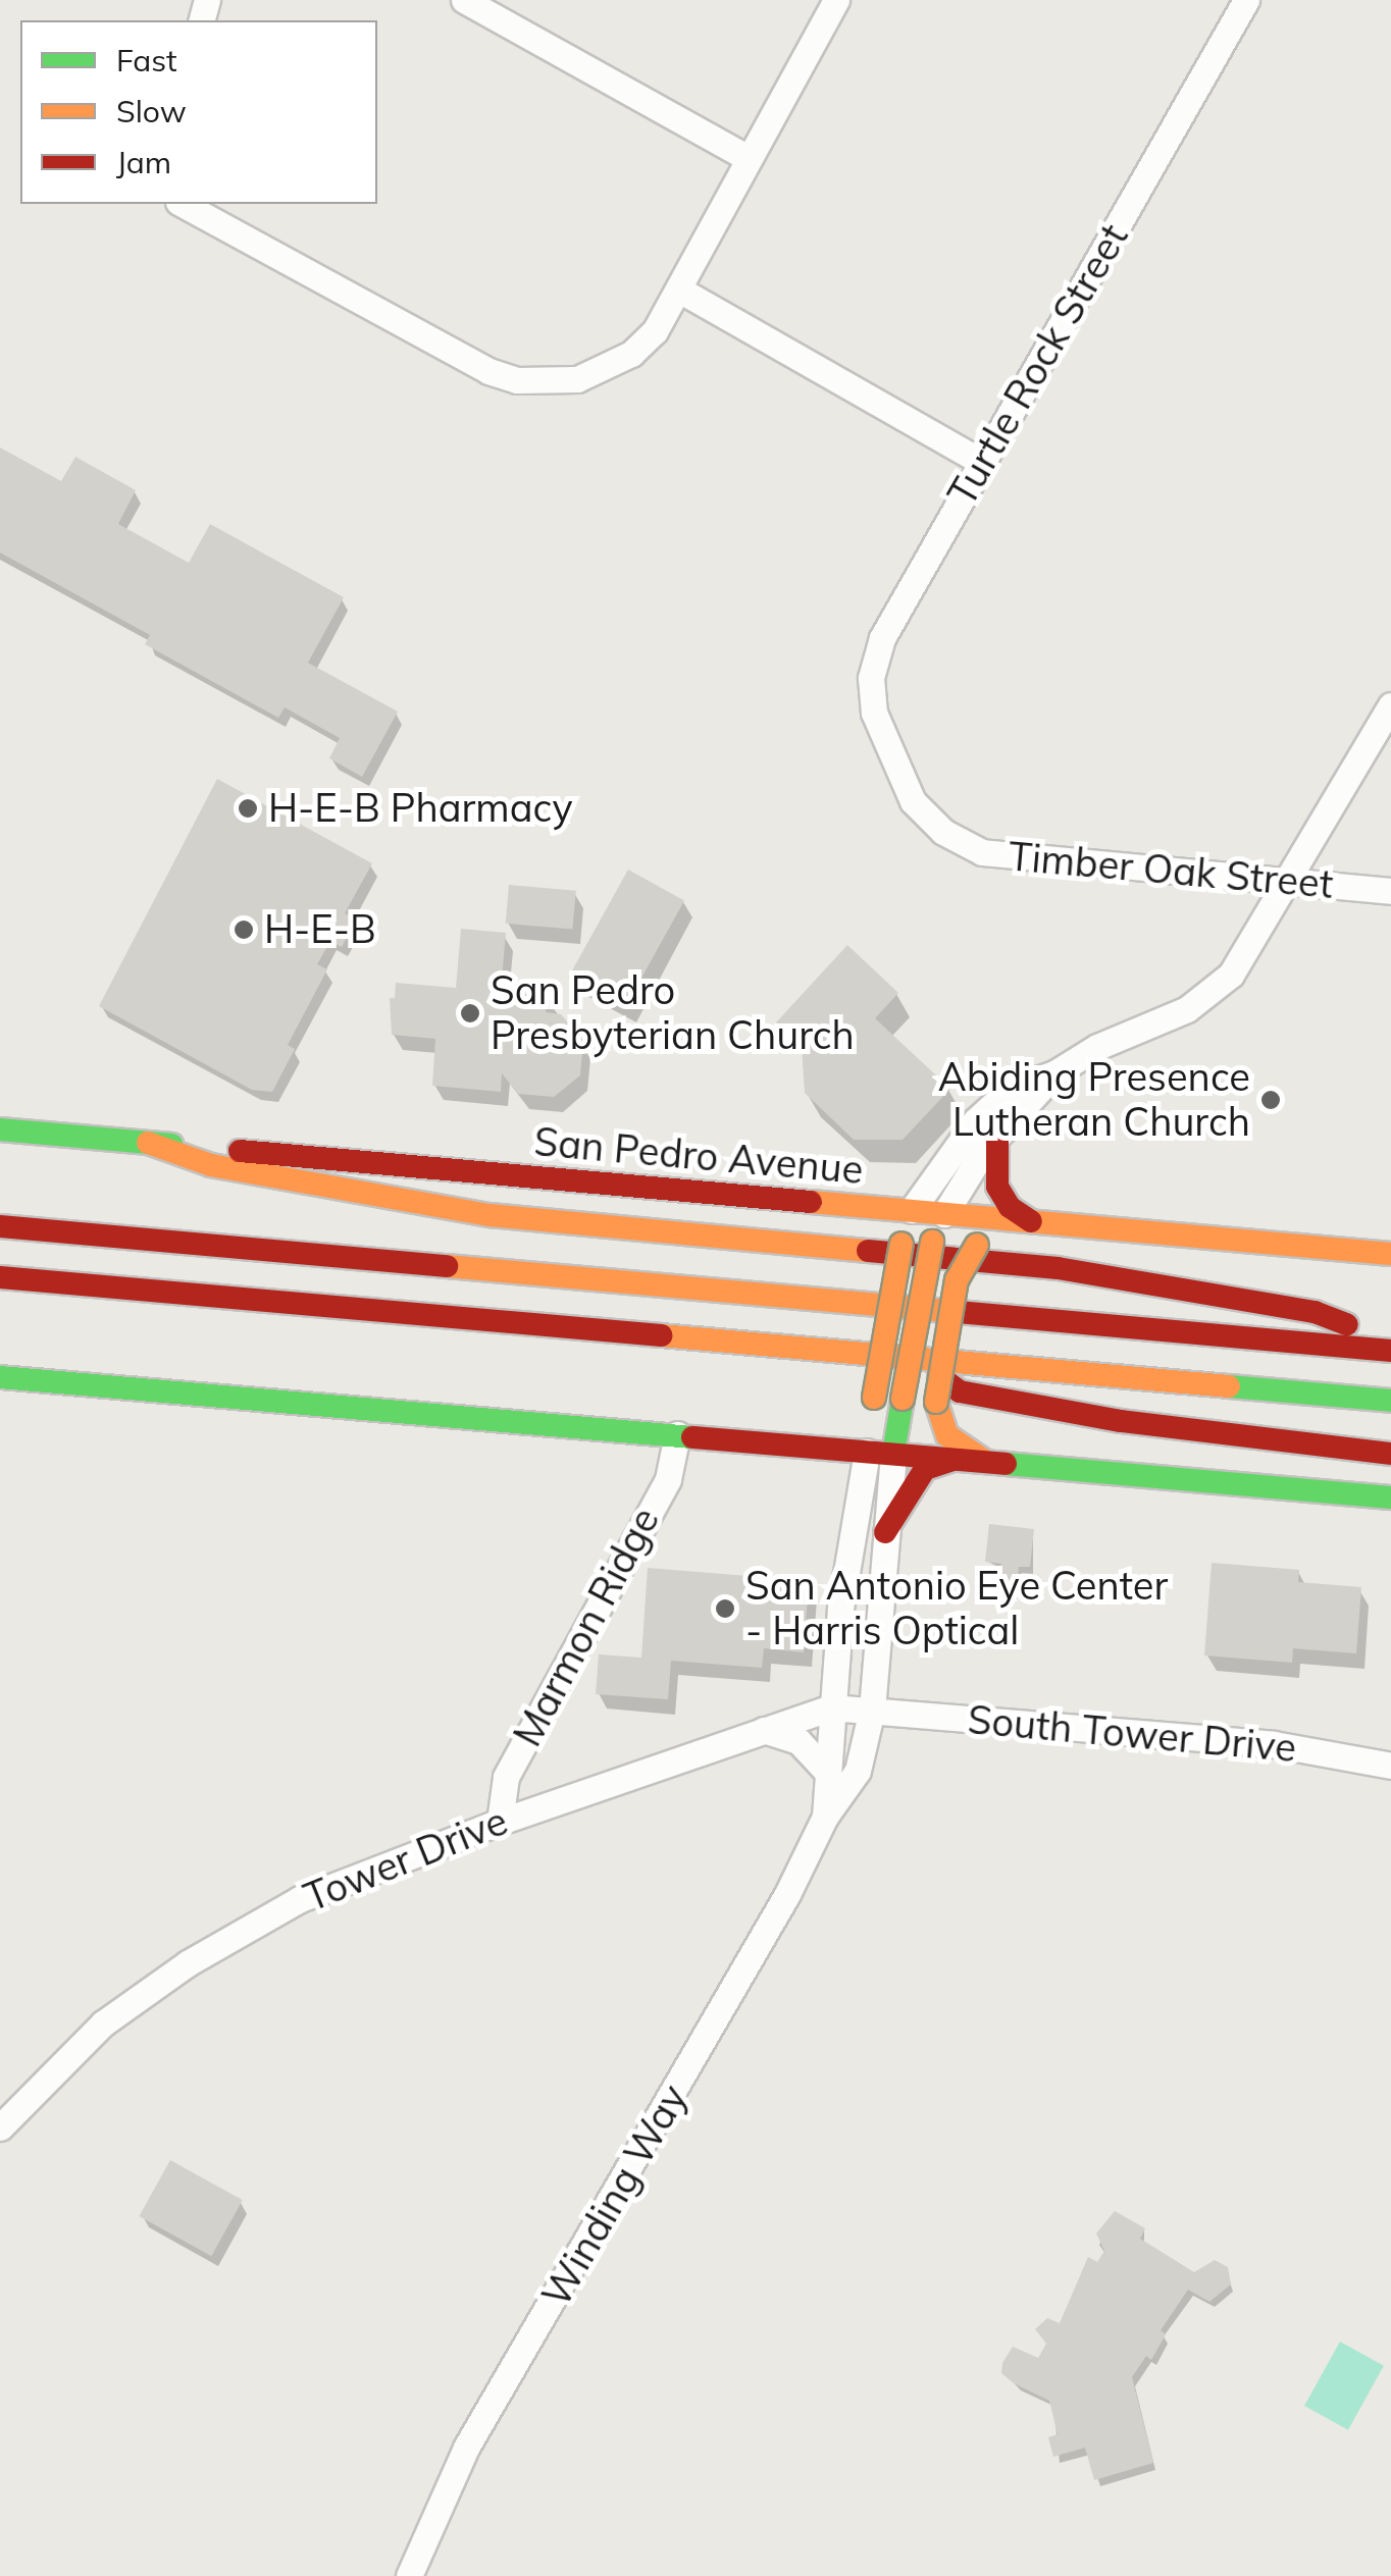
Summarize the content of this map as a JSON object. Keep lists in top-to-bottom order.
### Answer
{
  "streets": {
    "main road": ["San Pedro Avenue"],
    "street": [
      "Turtle Rock Street",
      "Timber Oak Street",
      "Marmon Ridge",
      "South Tower Drive",
      "Tower Drive",
      "Winding Way"
    ]
  },
  "crossings": [
    ["Turtle Rock Street", "Timber Oak Street"],
    ["Marmon Ridge", "Tower Drive"],
    ["South Tower Drive", "Tower Drive"],
    ["South Tower Drive", "Winding Way"],
    ["Tower Drive", "Winding Way"]
  ],
  "places": [
    "H-E-B Pharmacy",
    "H-E-B",
    "San Pedro Presbyterian Church",
    "Abiding Presence Lutheran Church",
    "San Antonio Eye Center - Harris Optical"
  ],
  "legend": ["Fast", "Slow", "Jam"]
}
